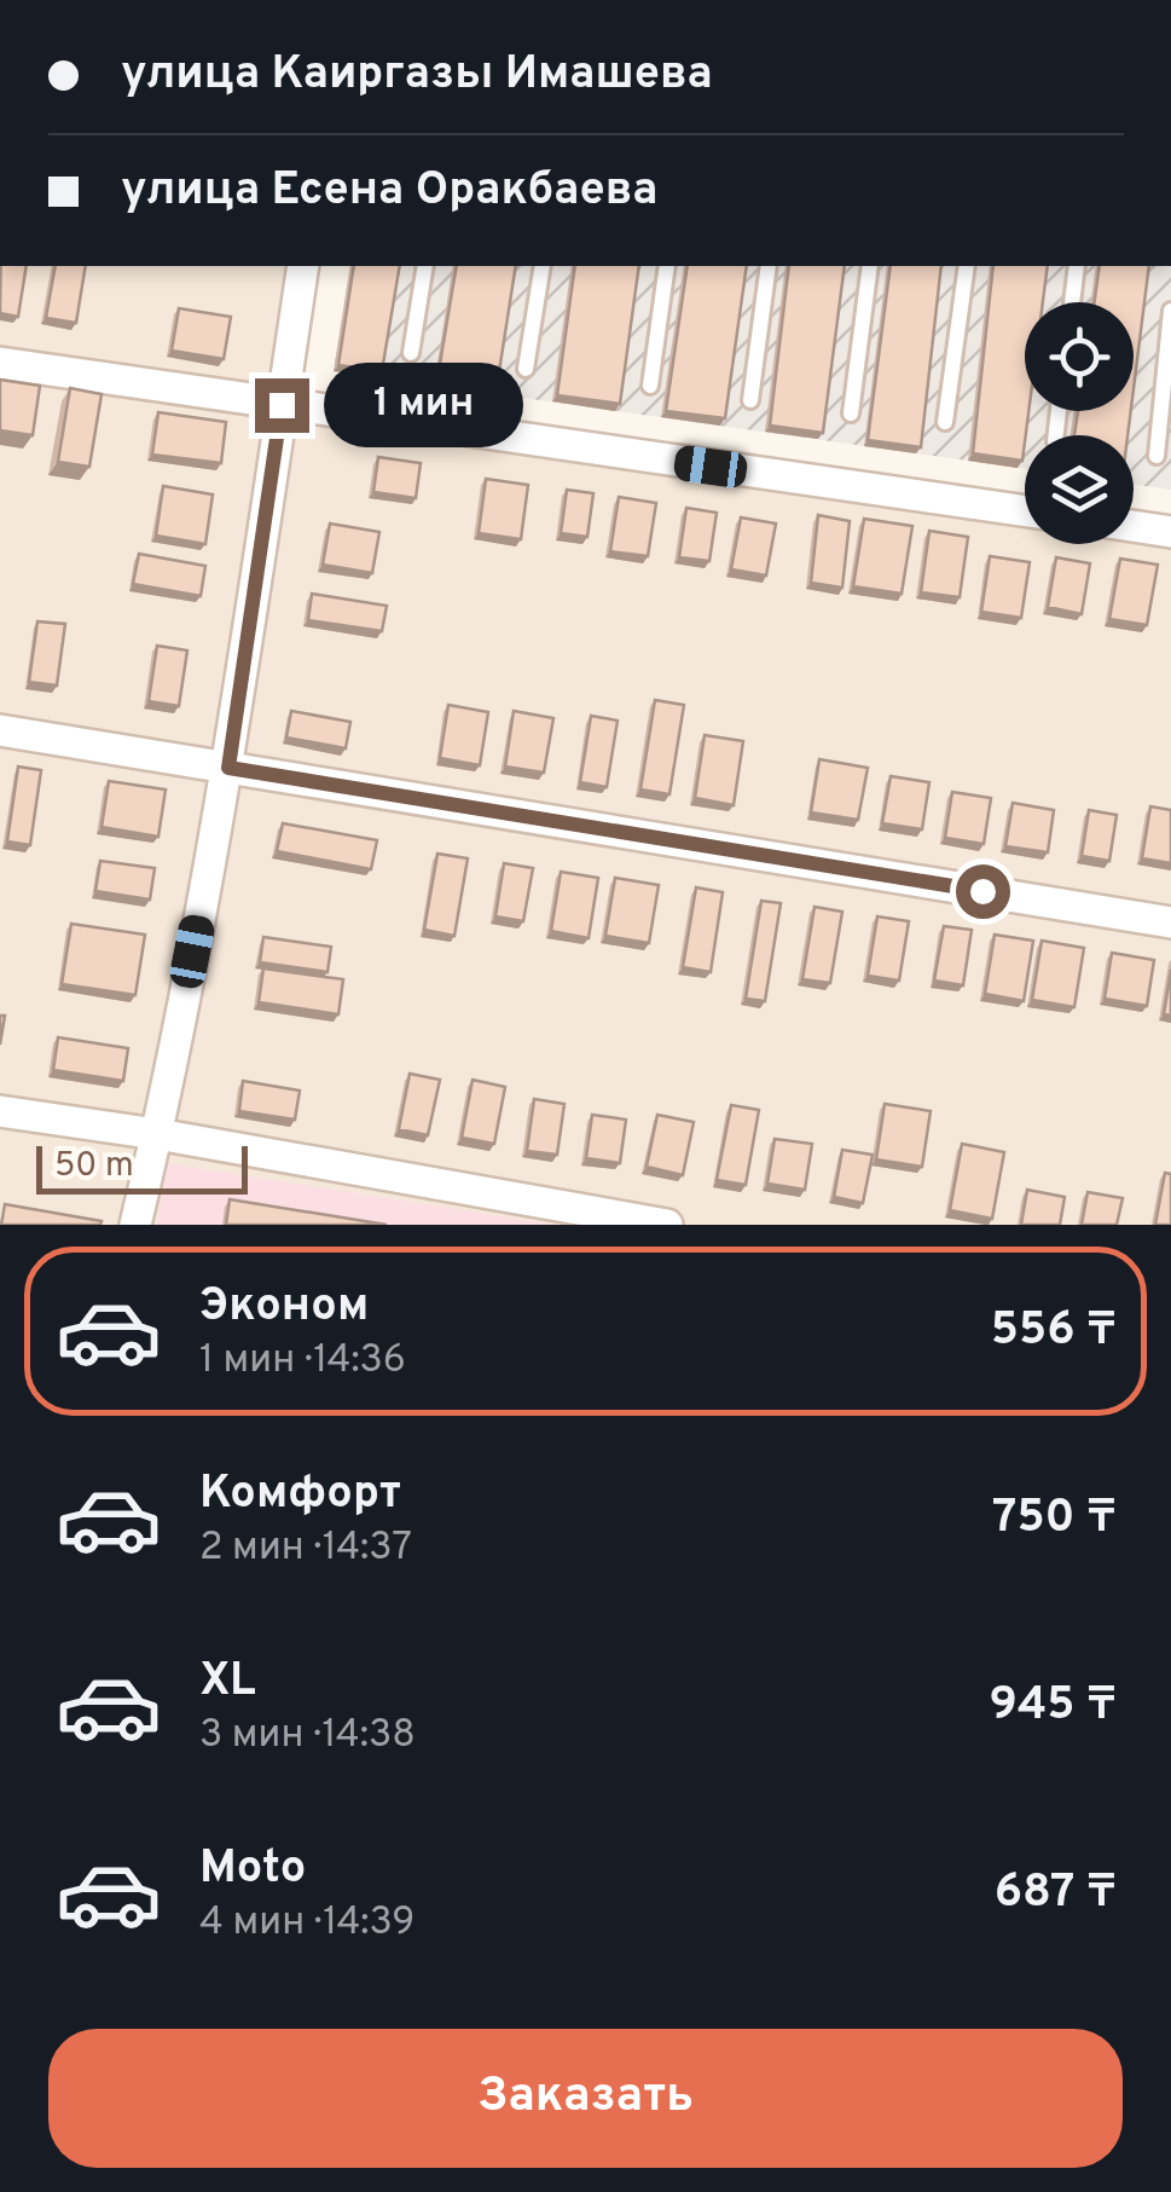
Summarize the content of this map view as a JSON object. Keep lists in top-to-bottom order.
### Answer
{
  "scale_bar": "50 m",
  "page": {
    "banner": ["улица Каиргазы Имашева", "улица Есена Оракбаева"],
    "bubble": "1 мин",
    "scale": "50 m",
    "list": [
      {
        "name": "Эконом",
        "note": "1 мин · 14:36",
        "value": "556 ₸"
      },
      {
        "name": "Комфорт",
        "note": "2 мин · 14:37",
        "value": "750 ₸"
      },
      {
        "name": "XL",
        "note": "3 мин · 14:38",
        "value": "945 ₸"
      },
      {
        "name": "Moto",
        "note": "4 мин · 14:39",
        "value": "687 ₸"
      }
    ],
    "buttons": "Заказать"
  }
}
